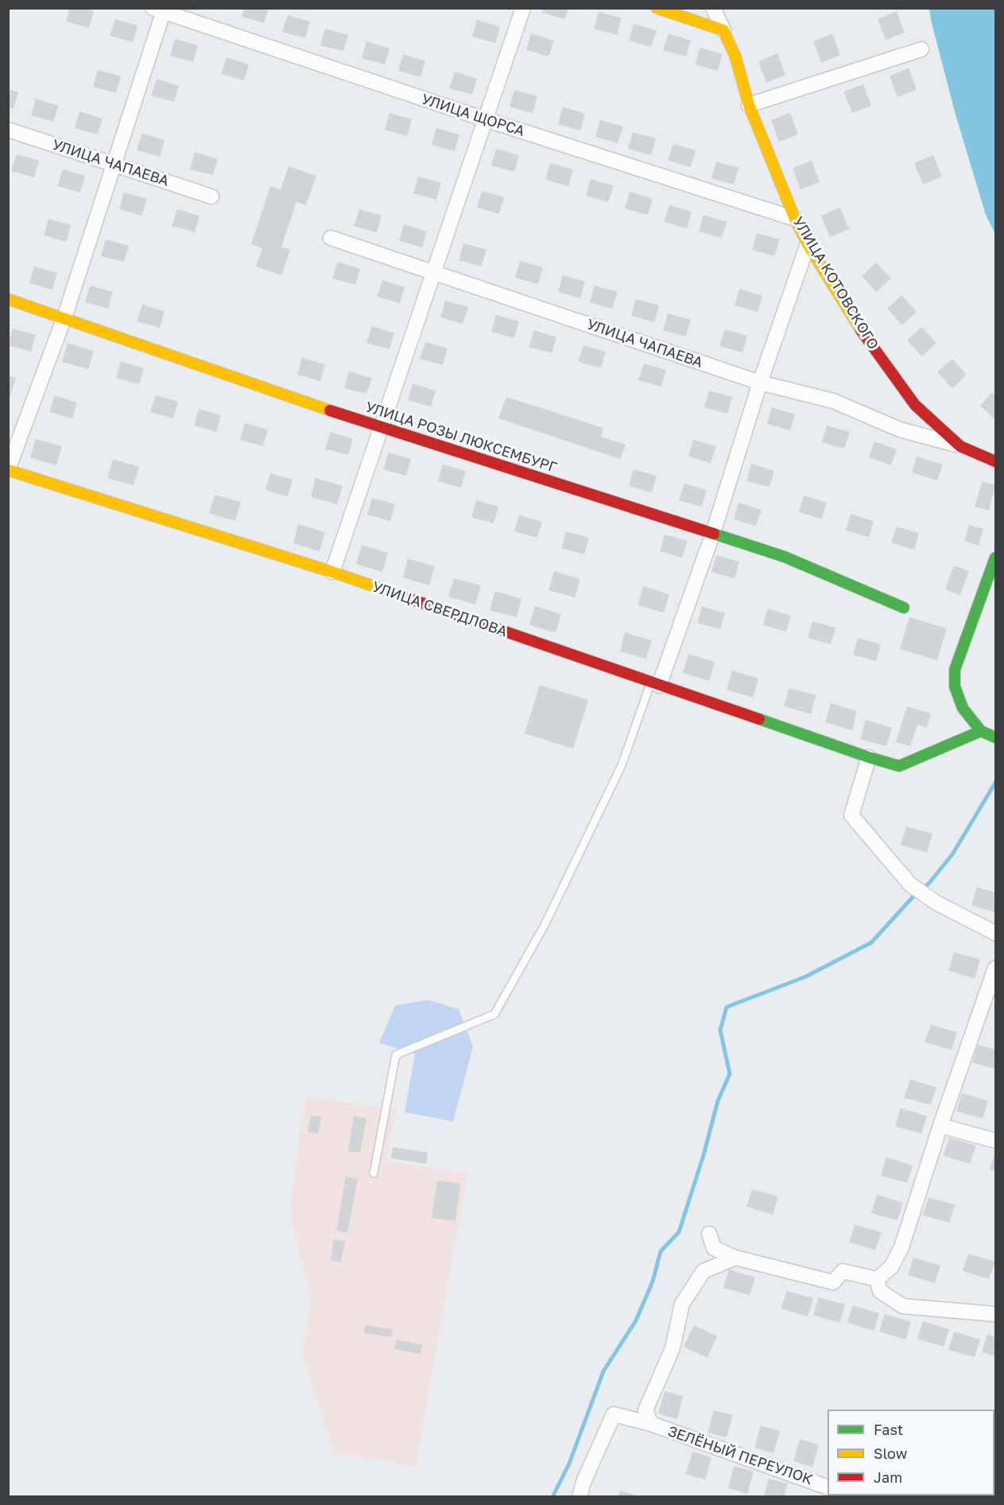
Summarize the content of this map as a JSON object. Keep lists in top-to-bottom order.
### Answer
{
  "streets": {
    "street": [
      "УЛИЦА ЩОРСА",
      "УЛИЦА ЧАПАЕВА",
      "УЛИЦА КОТОВСКОГО",
      "УЛИЦА РОЗЫ ЛЮКСЕМБУРГ",
      "УЛИЦА СВЕРДЛОВА",
      "ЗЕЛЁНЫЙ ПЕРЕУЛОК"
    ]
  },
  "crossings": [
    ["УЛИЦА ЩОРСА", "УЛИЦА КОТОВСКОГО"],
    ["УЛИЦА ЧАПАЕВА", "УЛИЦА КОТОВСКОГО"]
  ],
  "legend": ["Fast", "Slow", "Jam"]
}
